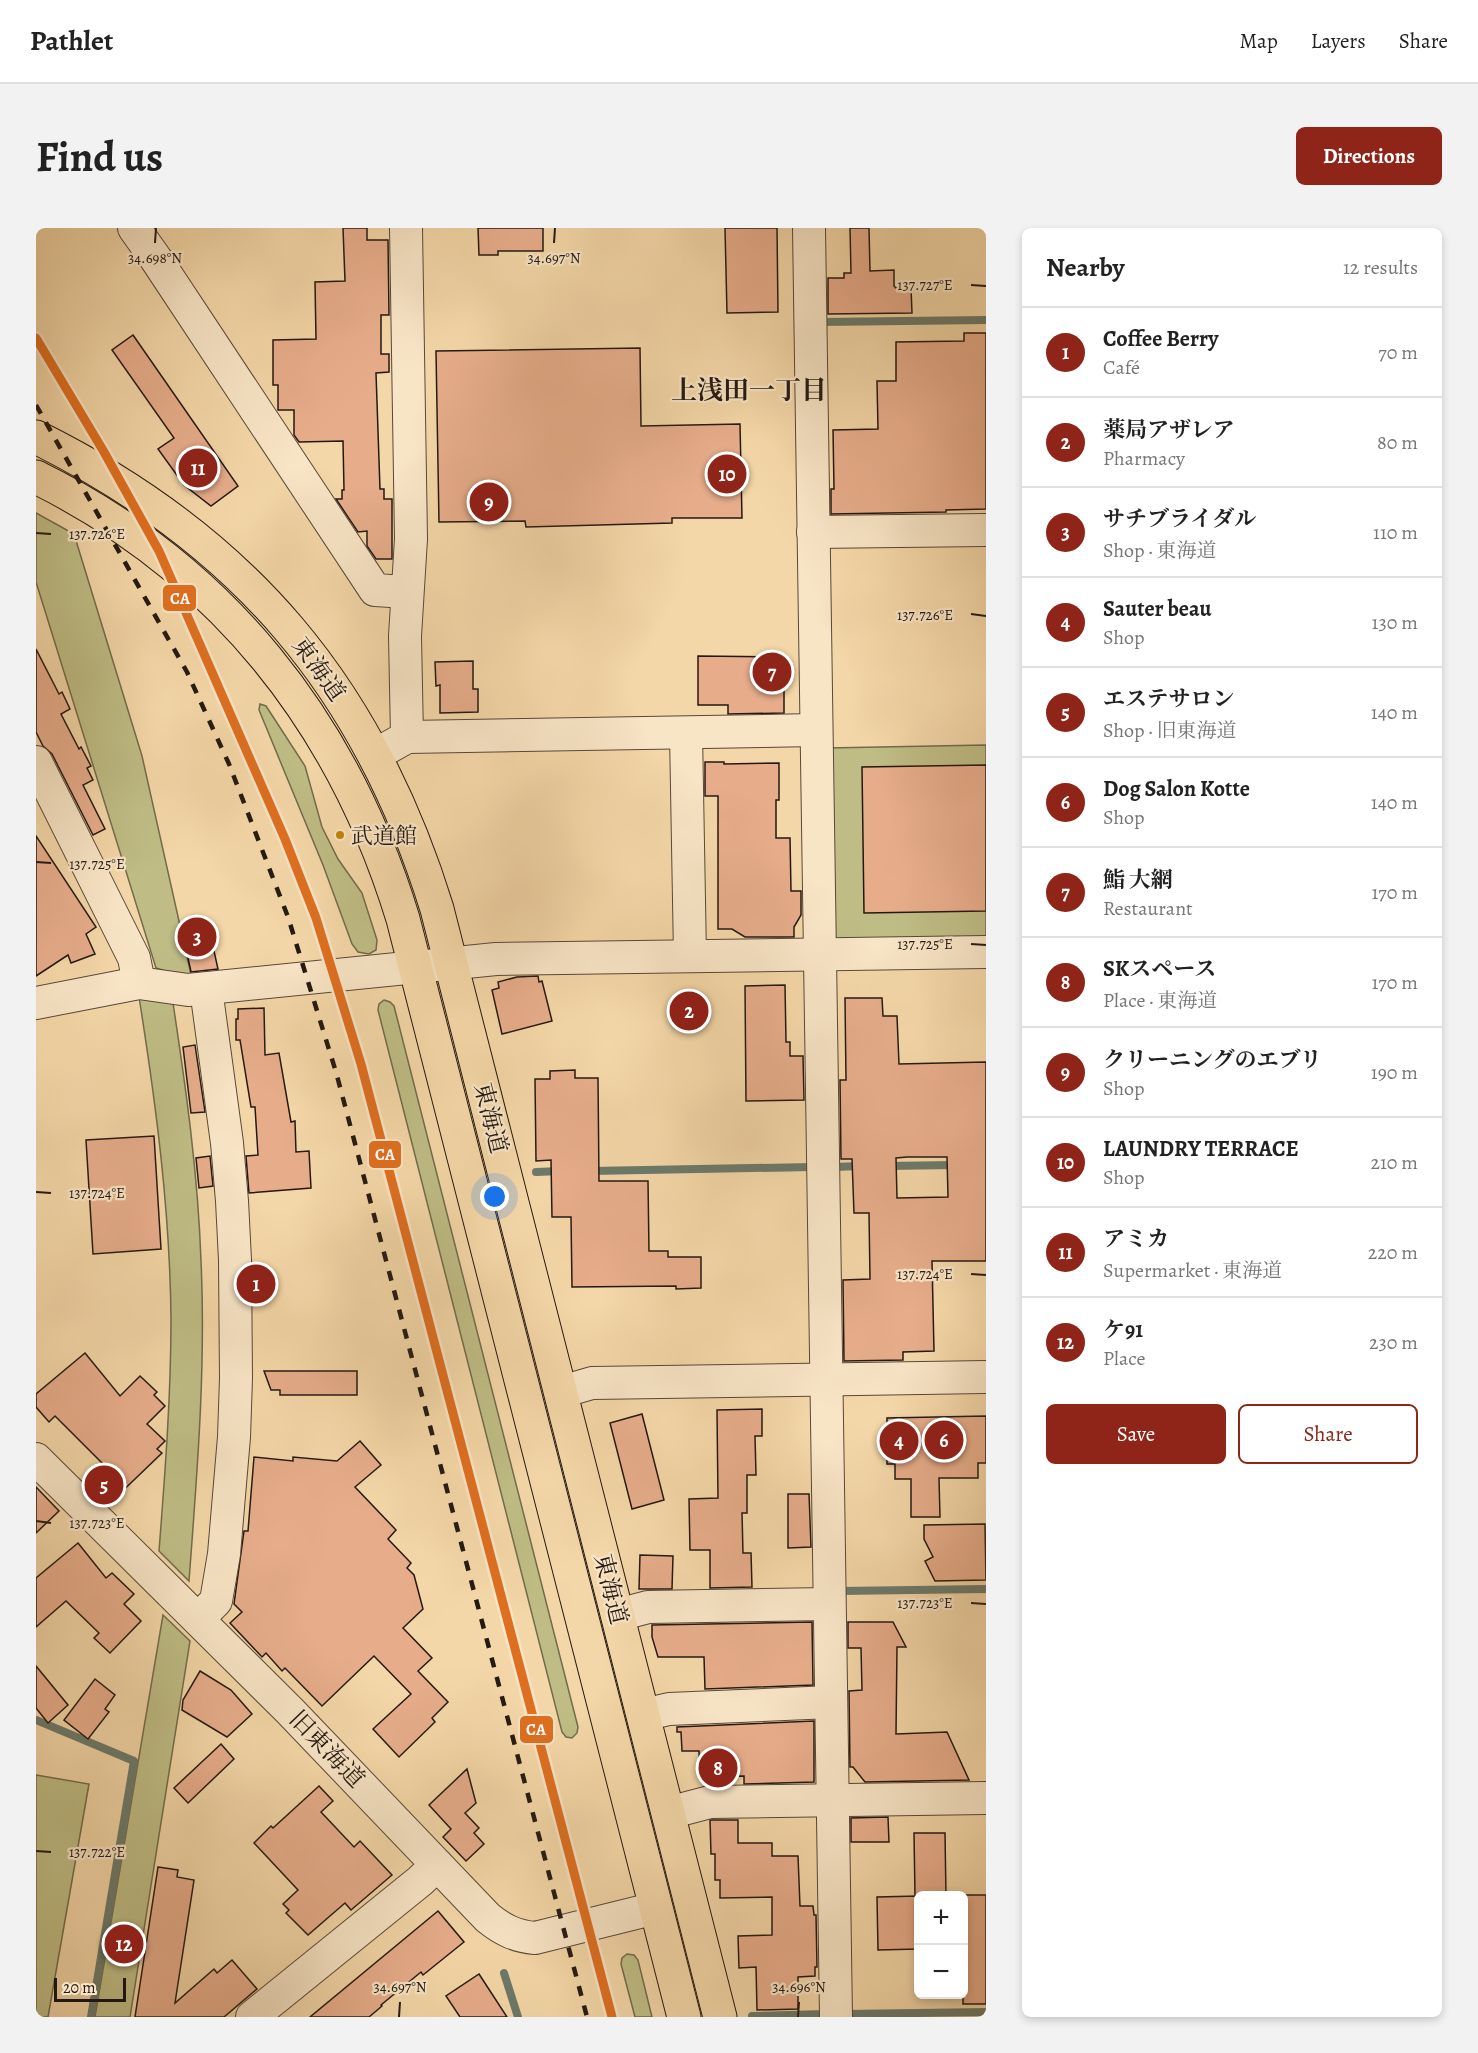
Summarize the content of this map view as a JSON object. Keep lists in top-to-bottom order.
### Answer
{
  "streets": {
    "highway": ["東海道"],
    "street": ["旧東海道"]
  },
  "crossings": [
    ["東海道", "旧東海道"]
  ],
  "districts": ["上浅田一丁目"],
  "places": ["武道館"],
  "lines": ["transit line CA"],
  "scale_bar": "20 m",
  "page": {
    "header": "Pathlet",
    "nav": ["Map", "Layers", "Share"],
    "buttons": [
      "Directions",
      ["Save", "Share"]
    ],
    "title": "Find us",
    "heading": ["Nearby", "12 results"],
    "list": [
      {
        "mark": "1",
        "name": "Coffee Berry",
        "note": "Café",
        "value": "70 m"
      },
      {
        "mark": "2",
        "name": "薬局アザレア",
        "note": "Pharmacy",
        "value": "80 m"
      },
      {
        "mark": "3",
        "name": "サチブライダル",
        "note": "Shop · 東海道",
        "value": "110 m"
      },
      {
        "mark": "4",
        "name": "Sauter beau",
        "note": "Shop",
        "value": "130 m"
      },
      {
        "mark": "5",
        "name": "エステサロン",
        "note": "Shop · 旧東海道",
        "value": "140 m"
      },
      {
        "mark": "6",
        "name": "Dog Salon Kotte",
        "note": "Shop",
        "value": "140 m"
      },
      {
        "mark": "7",
        "name": "鮨 大網",
        "note": "Restaurant",
        "value": "170 m"
      },
      {
        "mark": "8",
        "name": "SKスペース",
        "note": "Place · 東海道",
        "value": "170 m"
      },
      {
        "mark": "9",
        "name": "クリーニングのエブリ",
        "note": "Shop",
        "value": "190 m"
      },
      {
        "mark": "10",
        "name": "LAUNDRY TERRACE",
        "note": "Shop",
        "value": "210 m"
      },
      {
        "mark": "11",
        "name": "アミカ",
        "note": "Supermarket · 東海道",
        "value": "220 m"
      },
      {
        "mark": "12",
        "name": "ケ91",
        "note": "Place",
        "value": "230 m"
      }
    ],
    "pins": [
      "11",
      "10",
      "9",
      "7",
      "3",
      "2",
      "1",
      "6",
      "4",
      "5",
      "8",
      "12"
    ],
    "map_buttons": ["+", "−"],
    "scale": "20 m"
  },
  "coordinates": [
    "34.698°N",
    "34.697°N",
    "137.727°E",
    "137.726°E",
    "137.725°E",
    "137.724°E",
    "137.723°E",
    "137.722°E",
    "34.696°N"
  ]
}
